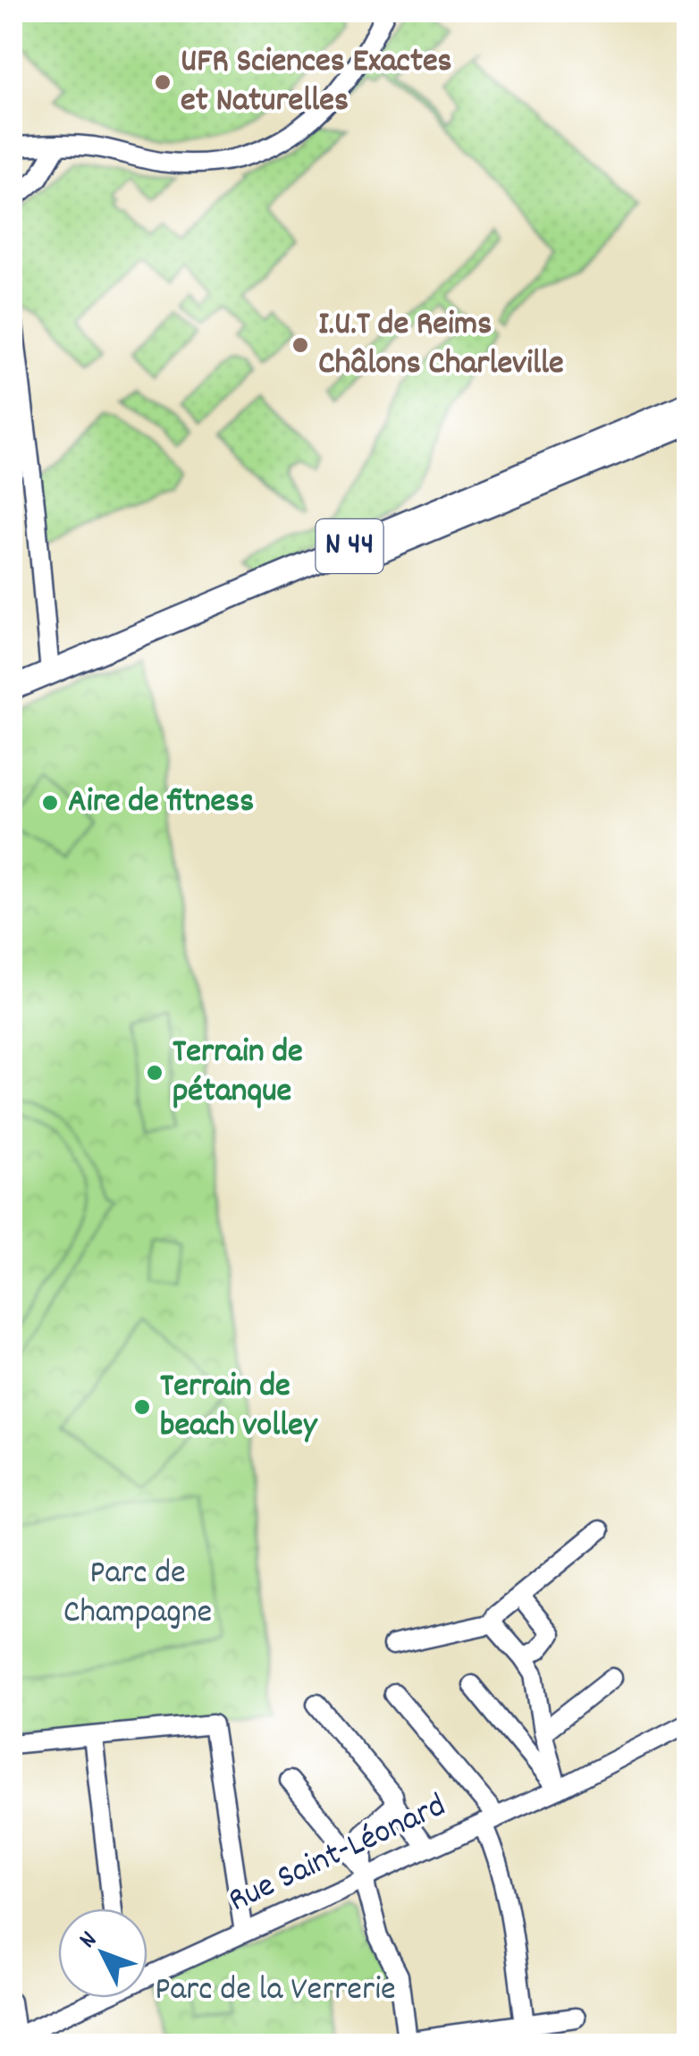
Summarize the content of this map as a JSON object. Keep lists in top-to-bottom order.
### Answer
{
  "streets": {
    "main road": ["N 44"],
    "street": ["Rue Saint-Léonard"]
  },
  "parks": ["Parc de Champagne", "Parc de la Verrerie"],
  "places": [
    "UFR Sciences Exactes et Naturelles",
    "I.U.T de Reims Châlons Charleville",
    "Aire de fitness",
    "Terrain de pétanque",
    "Terrain de beach volley"
  ],
  "north": "top left"
}
